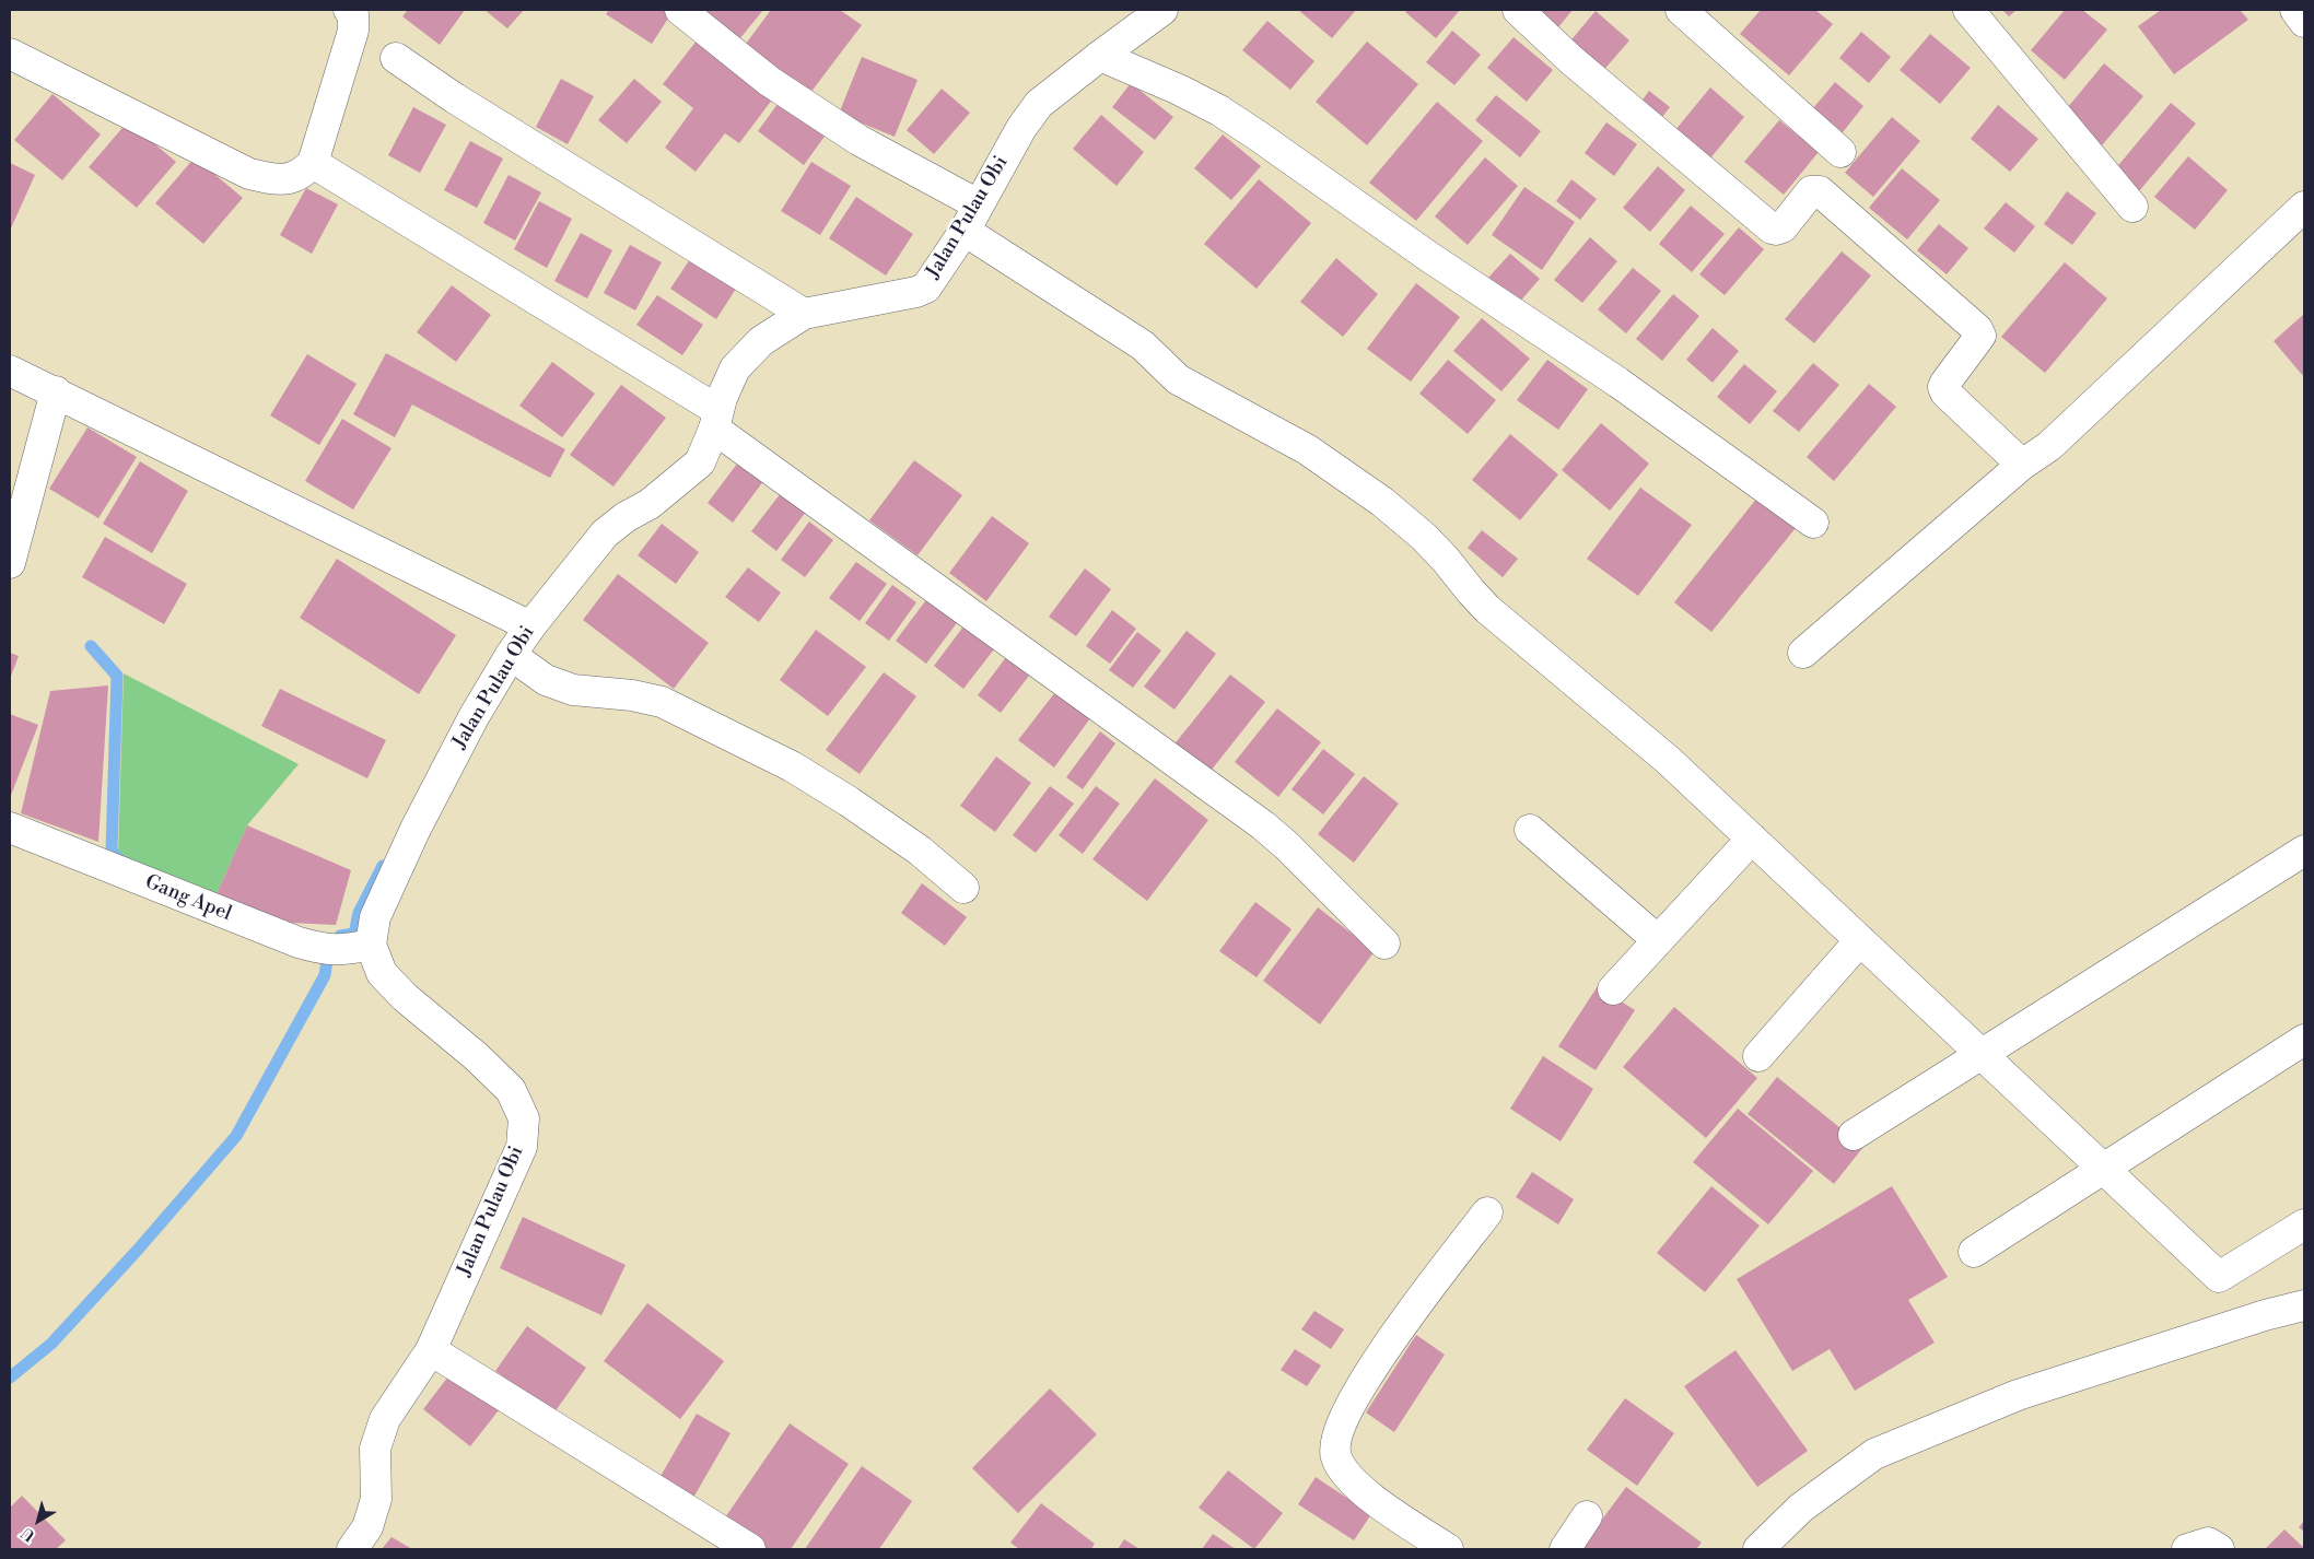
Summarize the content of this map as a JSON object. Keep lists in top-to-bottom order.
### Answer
{
  "streets": {
    "street": ["Jalan Pulau Obi", "Gang Apel"]
  },
  "crossings": [
    ["Jalan Pulau Obi", "Gang Apel"]
  ],
  "north": "bottom left"
}
